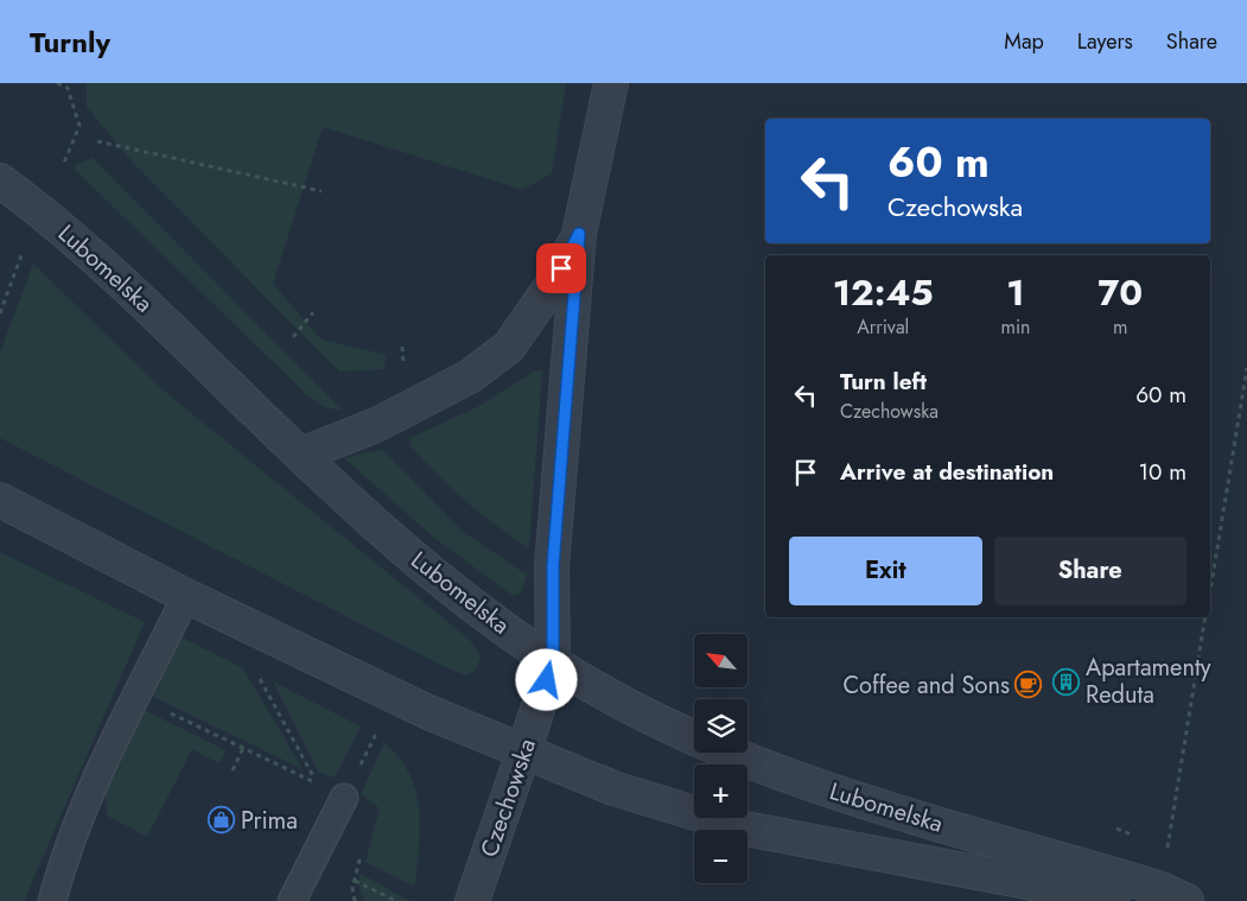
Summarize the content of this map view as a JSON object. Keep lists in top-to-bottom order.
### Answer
{
  "streets": {
    "street": ["Lubomelska", "Czechowska"]
  },
  "crossings": [
    ["Lubomelska", "Czechowska"]
  ],
  "places": {
    "building": ["Apartamenty Reduta"],
    "cafe": ["Coffee and Sons"],
    "shop": ["Prima"]
  },
  "north": "top left",
  "page": {
    "header": "Turnly",
    "nav": ["Map", "Layers", "Share"],
    "turn": ["60 m", "Czechowska"],
    "eta": [
      "12:45",
      "Arrival",
      "1",
      "min",
      "70",
      "m"
    ],
    "list": [
      {
        "name": "Turn left",
        "note": "Czechowska",
        "value": "60 m"
      },
      {
        "name": "Arrive at destination",
        "value": "10 m"
      }
    ],
    "buttons": ["Exit", "Share"],
    "map_buttons": ["+", "−"]
  }
}
